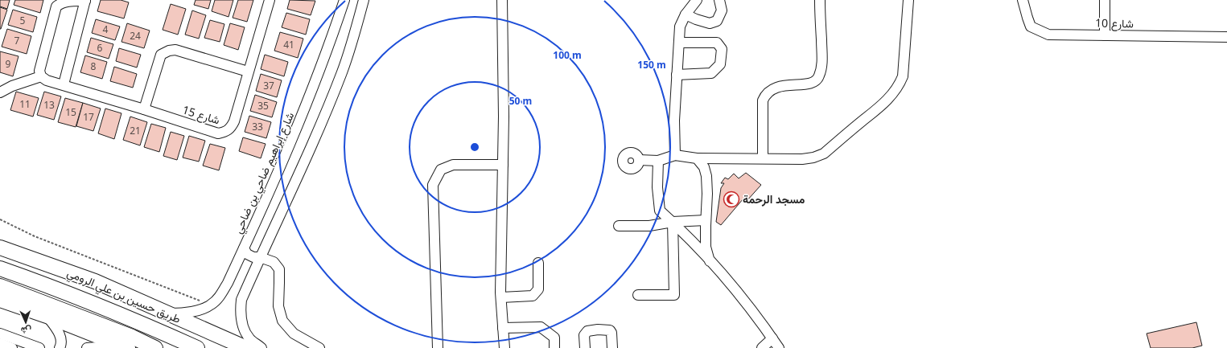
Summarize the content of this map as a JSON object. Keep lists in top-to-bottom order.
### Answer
{
  "streets": {
    "highway": ["طريق حسين بن علي الرومي"],
    "street": ["شارع 10", "شارع 15", "شارع إبراهيم ضاحي بن ضاحي"]
  },
  "crossings": [
    ["شارع إبراهيم ضاحي بن ضاحي", "طريق حسين بن علي الرومي"]
  ],
  "places": {
    "mosque": ["مسجد الرحمة"]
  },
  "house_numbers": [
    "5",
    "4",
    "24",
    "7",
    "41",
    "6",
    "9",
    "8",
    "37",
    "11",
    "13",
    "35",
    "15",
    "17",
    "33",
    "21"
  ],
  "north": "bottom",
  "rings": ["100 m", "150 m", "50 m"]
}
